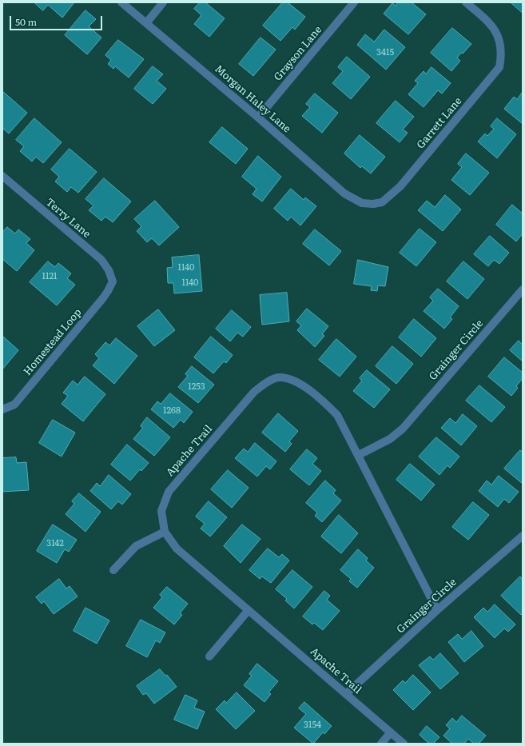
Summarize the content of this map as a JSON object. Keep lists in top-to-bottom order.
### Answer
{
  "streets": {
    "street": [
      "Grayson Lane",
      "Morgan Haley Lane",
      "Garrett Lane",
      "Terry Lane",
      "Homestead Loop",
      "Grainger Circle",
      "Apache Trail"
    ]
  },
  "crossings": [
    ["Grayson Lane", "Morgan Haley Lane"],
    ["Morgan Haley Lane", "Garrett Lane"],
    ["Terry Lane", "Homestead Loop"],
    ["Grainger Circle", "Apache Trail"]
  ],
  "house_numbers": [
    "3415",
    "1140",
    "1121",
    "1140",
    "1253",
    "1268",
    "3142",
    "3154"
  ],
  "scale_bar": "50 m"
}
